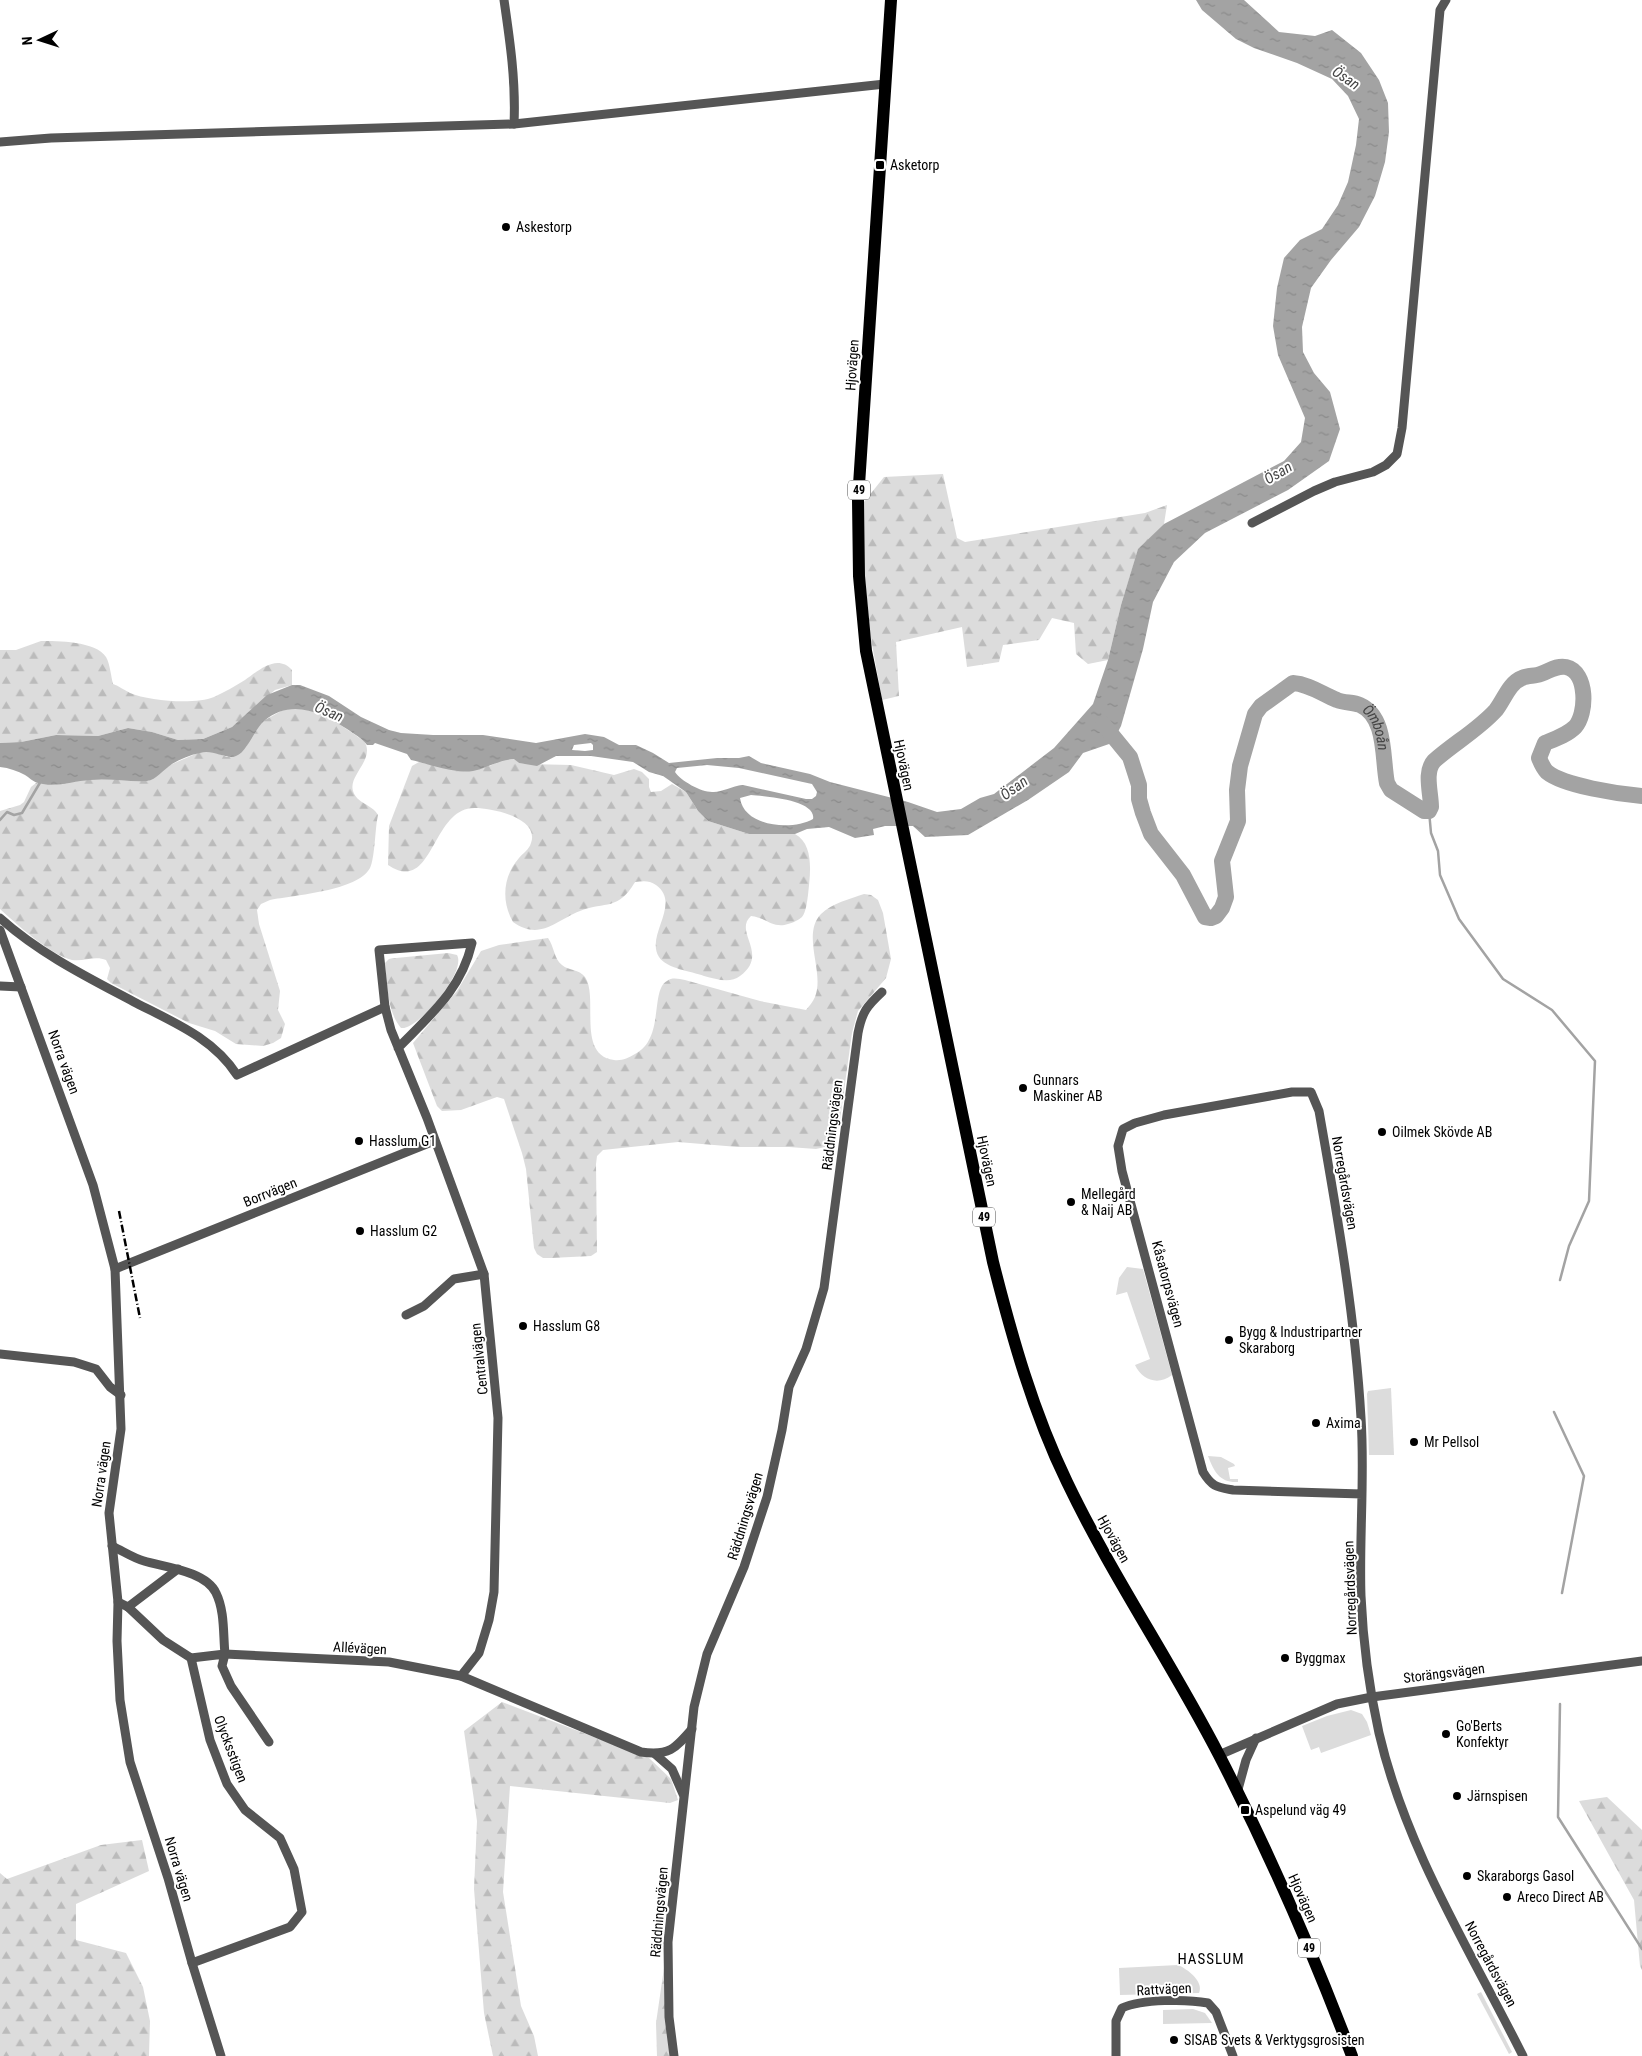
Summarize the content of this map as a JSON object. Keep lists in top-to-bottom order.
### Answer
{
  "streets": {
    "main road": ["Hjovägen", "49"],
    "street": [
      "Norra vägen",
      "Räddningsvägen",
      "Norregårdsvägen",
      "Borrvägen",
      "Kåsatorpsvägen",
      "Centralvägen",
      "Allévägen",
      "Storängsvägen",
      "Olycksstigen",
      "Rattvägen"
    ]
  },
  "crossings": [
    ["Hjovägen", "49"],
    ["Hjovägen", "Storängsvägen"],
    ["Norra vägen", "Borrvägen"],
    ["Norra vägen", "Olycksstigen"],
    ["Räddningsvägen", "Allévägen"],
    ["Norregårdsvägen", "Kåsatorpsvägen"],
    ["Norregårdsvägen", "Storängsvägen"],
    ["Borrvägen", "Centralvägen"],
    ["Centralvägen", "Allévägen"],
    ["Allévägen", "Olycksstigen"]
  ],
  "districts": ["HASSLUM"],
  "water": ["Ösan", "Ömboån"],
  "places": {
    "transit": ["Asketorp", "Aspelund väg 49"],
    "other": [
      "Askestorp",
      "Gunnars Maskiner AB",
      "Oilmek Skövde AB",
      "Hasslum G1",
      "Mellegård & Naij AB",
      "Hasslum G2",
      "Hasslum G8",
      "Bygg & Industripartner Skaraborg",
      "Axima",
      "Mr Pellsol",
      "Byggmax",
      "Go'Berts Konfektyr",
      "Järnspisen",
      "Skaraborgs Gasol",
      "Areco Direct AB",
      "SISAB Svets & Verktygsgrosisten"
    ]
  },
  "north": "left"
}
